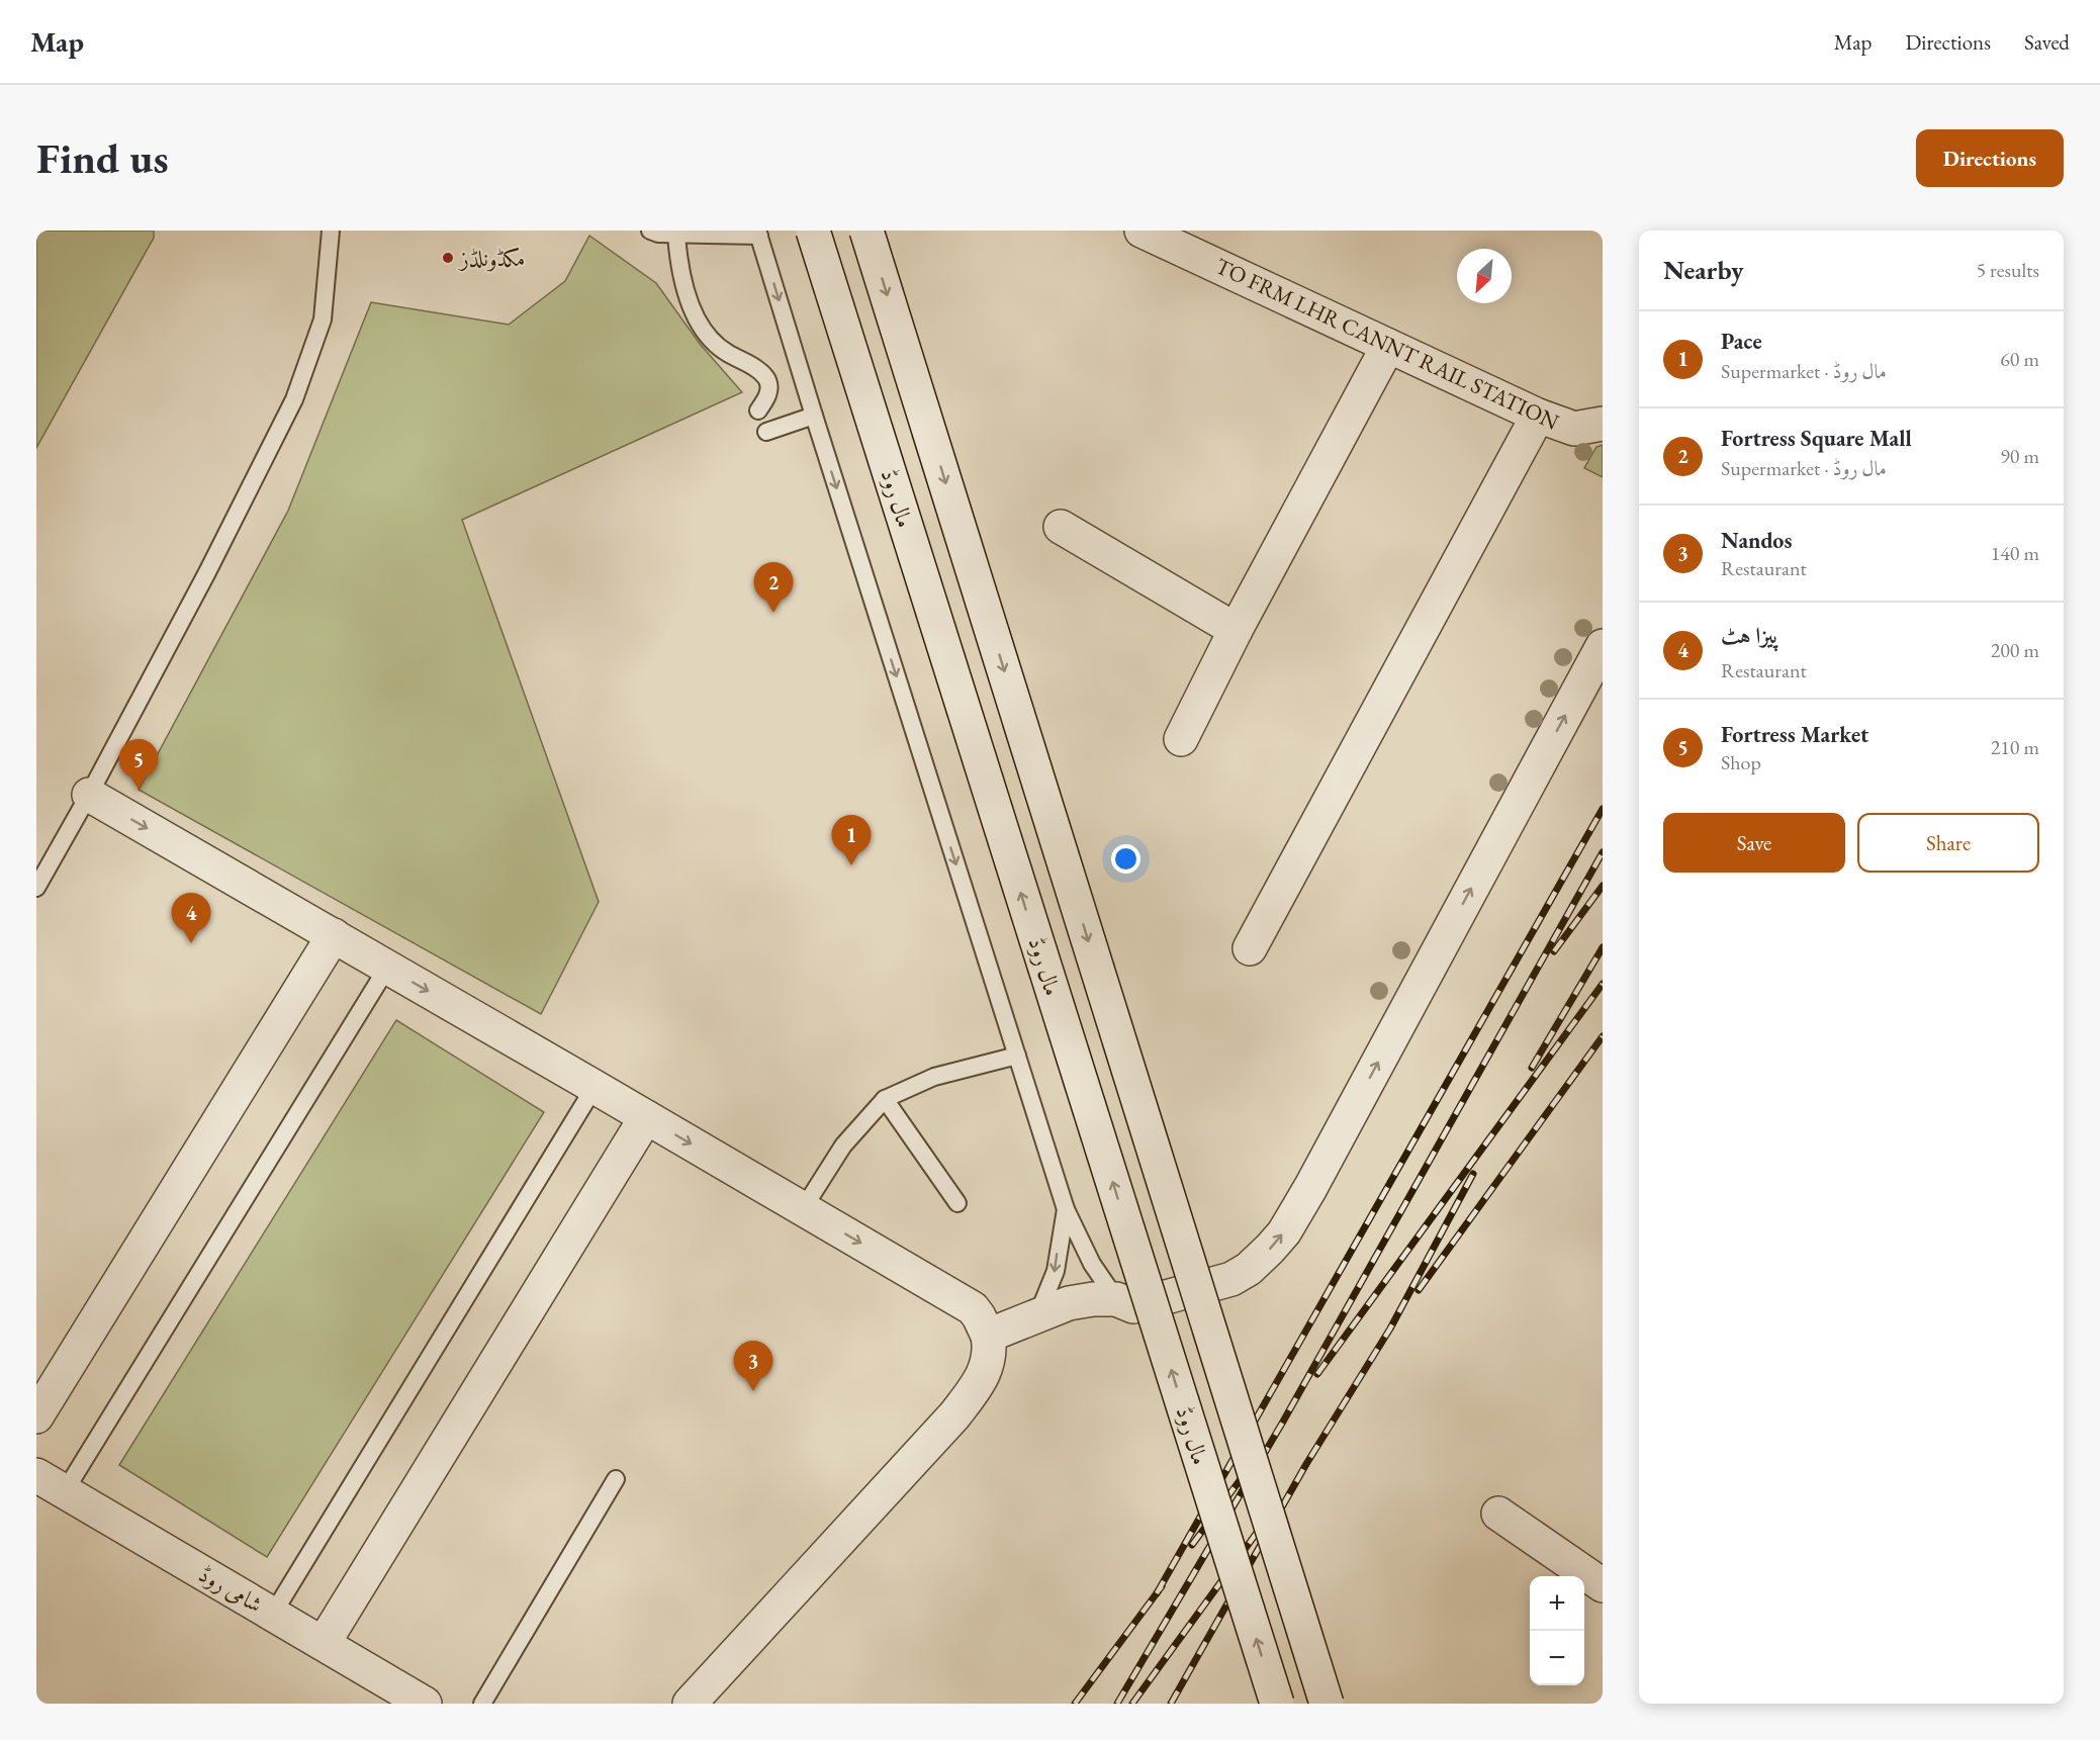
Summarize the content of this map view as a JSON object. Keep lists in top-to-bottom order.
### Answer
{
  "streets": {
    "street": ["TO FRM LHR CANNT RAIL STATION", "مال روڈ", "شامی روڈ"]
  },
  "places": ["مکڈونلڈز"],
  "north": "bottom left",
  "page": {
    "header": "Map",
    "nav": ["Map", "Directions", "Saved"],
    "buttons": [
      "Directions",
      ["Save", "Share"]
    ],
    "title": "Find us",
    "heading": ["Nearby", "5 results"],
    "list": [
      {
        "mark": "1",
        "name": "Pace",
        "note": "Supermarket · مال روڈ",
        "value": "60 m"
      },
      {
        "mark": "2",
        "name": "Fortress Square Mall",
        "note": "Supermarket · مال روڈ",
        "value": "90 m"
      },
      {
        "mark": "3",
        "name": "Nandos",
        "note": "Restaurant",
        "value": "140 m"
      },
      {
        "mark": "4",
        "name": "پیزا ہٹ",
        "note": "Restaurant",
        "value": "200 m"
      },
      {
        "mark": "5",
        "name": "Fortress Market",
        "note": "Shop",
        "value": "210 m"
      }
    ],
    "pins": [
      "2",
      "5",
      "1",
      "4",
      "3"
    ],
    "map_buttons": ["+", "−"]
  }
}
